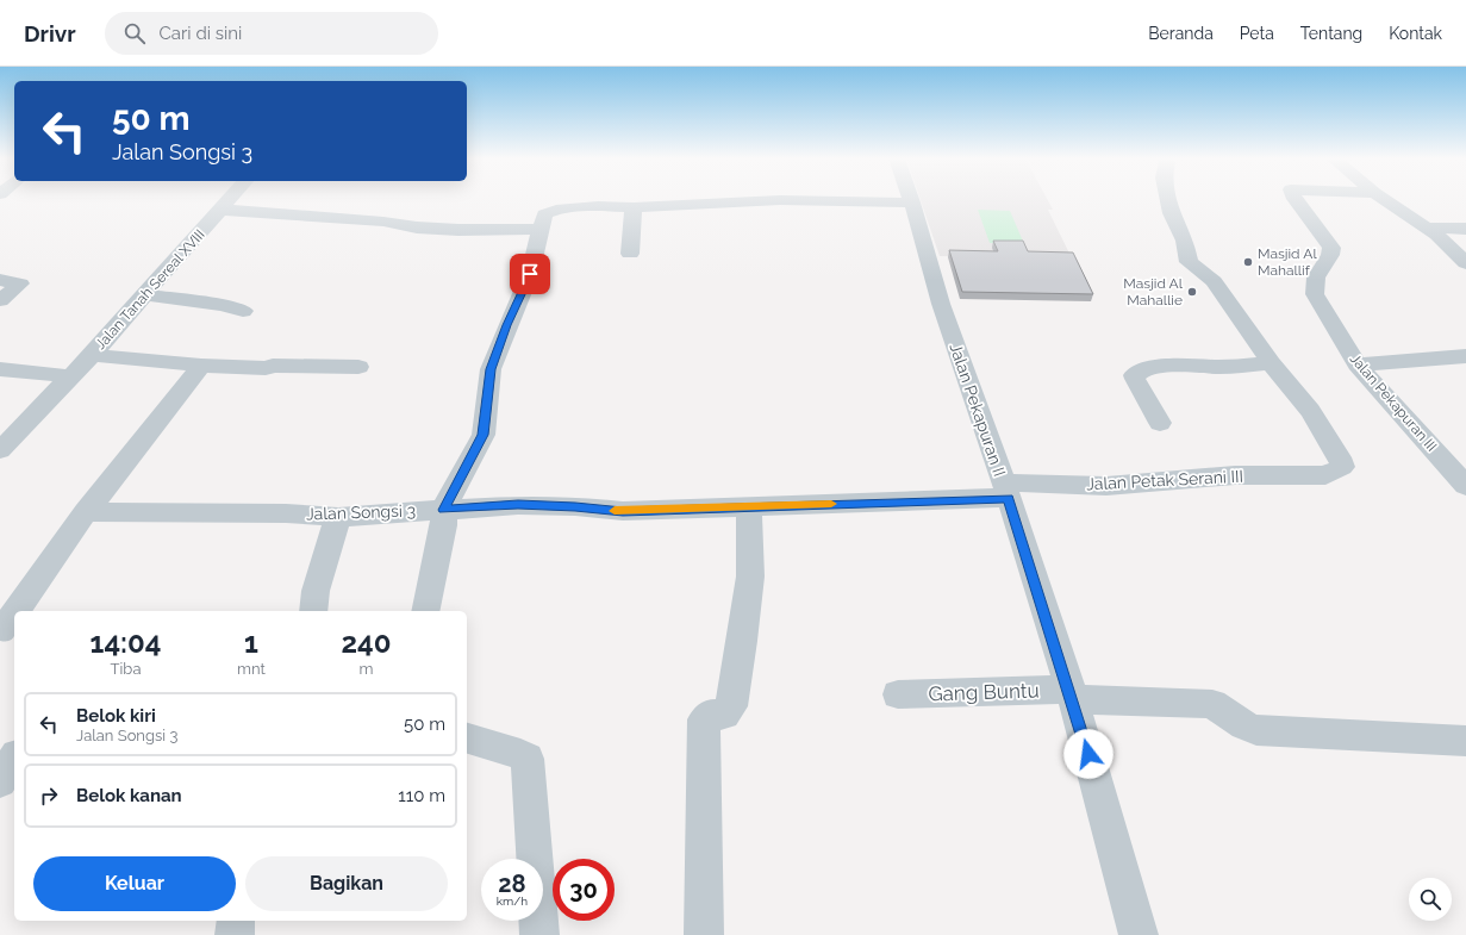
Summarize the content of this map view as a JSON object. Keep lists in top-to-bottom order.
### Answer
{
  "streets": {
    "street": [
      "Jalan Tanah Sereal XVIII",
      "Jalan Pekapuran III",
      "Jalan Pekapuran II",
      "Jalan Petak Serani III",
      "Jalan Songsi 3",
      "Gang Buntu"
    ]
  },
  "crossings": [
    ["Jalan Pekapuran II", "Jalan Petak Serani III"],
    ["Jalan Pekapuran II", "Jalan Songsi 3"],
    ["Jalan Pekapuran II", "Gang Buntu"],
    ["Jalan Petak Serani III", "Jalan Songsi 3"]
  ],
  "places": ["Masjid Al Mahallif", "Masjid Al Mahallie"],
  "page": {
    "header": "Drivr",
    "search": "Cari di sini",
    "nav": [
      "Beranda",
      "Peta",
      "Tentang",
      "Kontak"
    ],
    "turn": ["50 m", "Jalan Songsi 3"],
    "eta": [
      "14:04",
      "Tiba",
      "1",
      "mnt",
      "240",
      "m"
    ],
    "list": [
      {
        "name": "Belok kiri",
        "note": "Jalan Songsi 3",
        "value": "50 m"
      },
      {
        "name": "Belok kanan",
        "value": "110 m"
      }
    ],
    "buttons": ["Keluar", "Bagikan"],
    "speed": "28 km/h",
    "limit": "30"
  }
}
